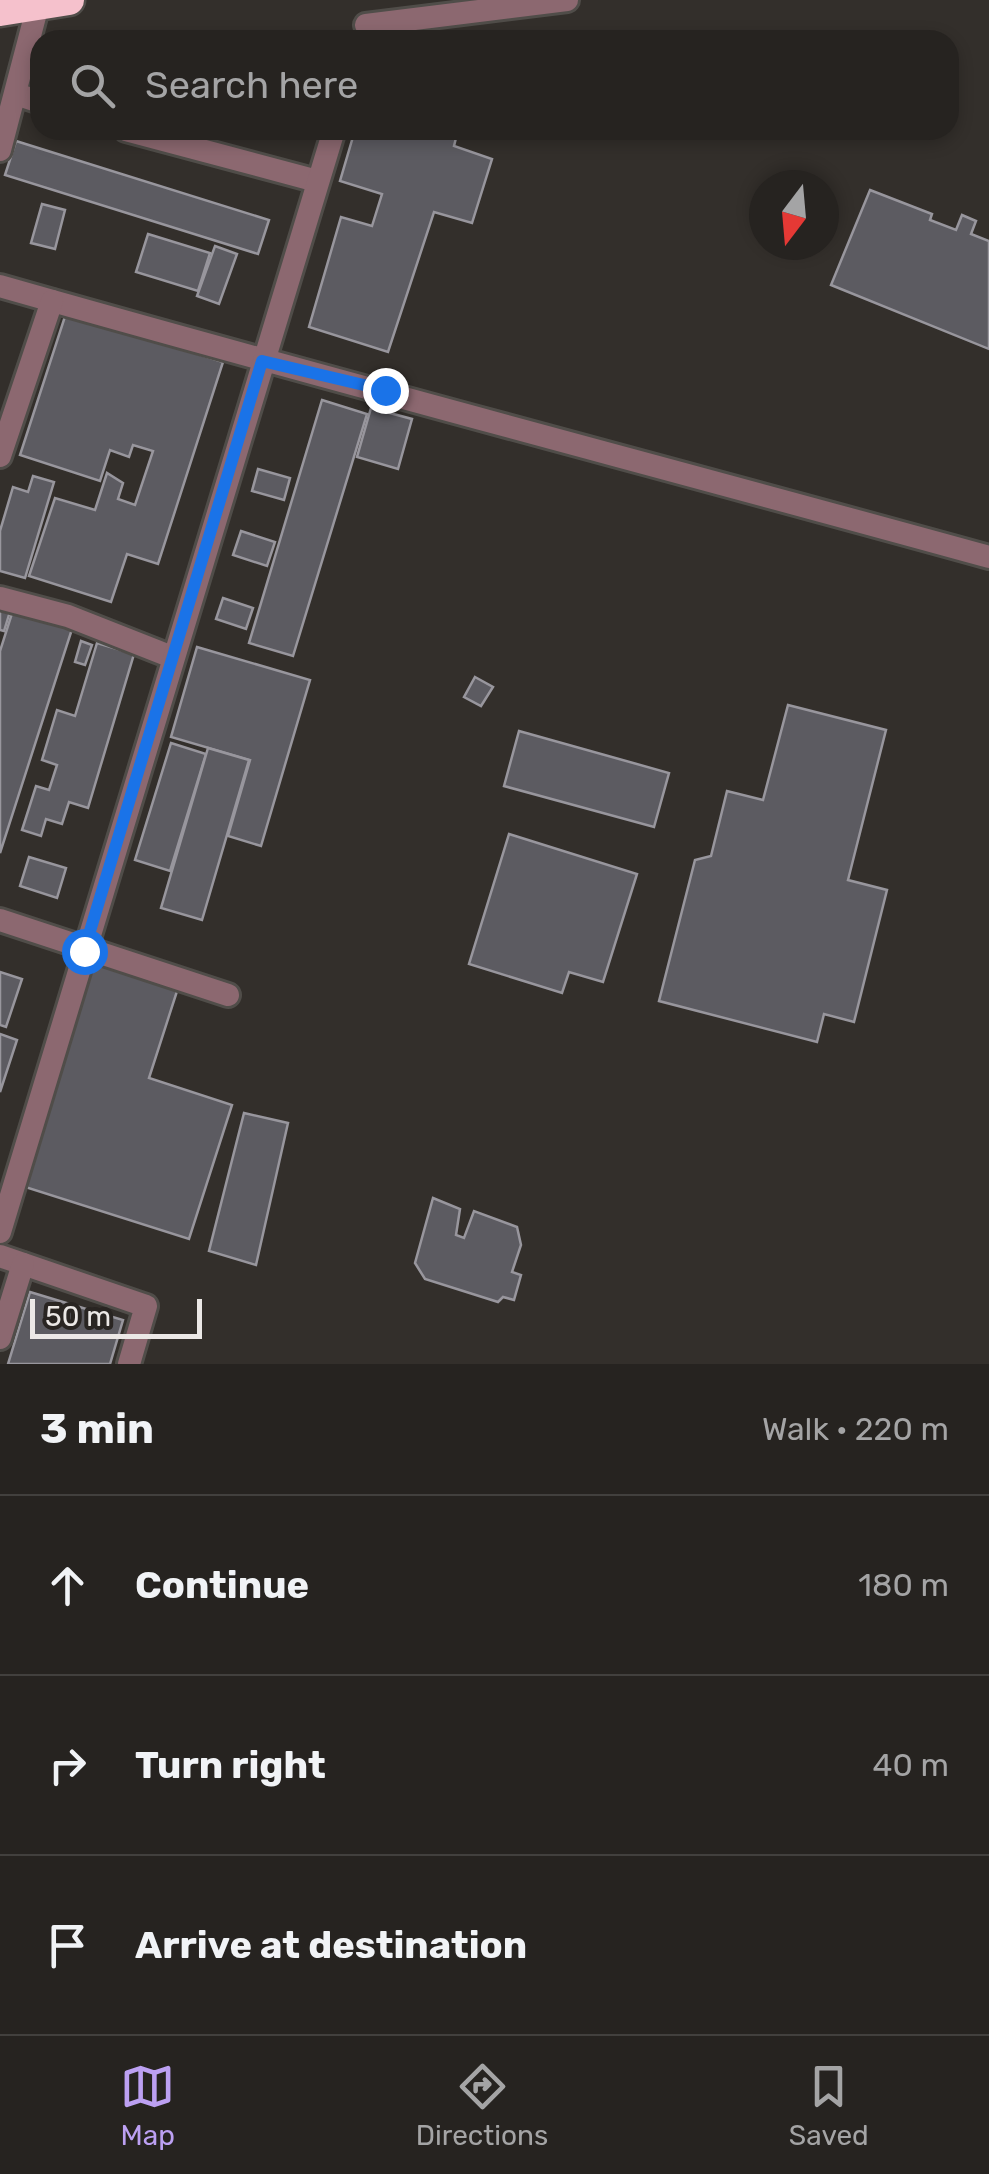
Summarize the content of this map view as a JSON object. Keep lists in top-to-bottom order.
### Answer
{
  "scale_bar": "50 m",
  "north": "bottom",
  "page": {
    "search": "Search here",
    "scale": "50 m",
    "heading": ["3 min", "Walk · 220 m"],
    "list": [
      ["Continue", "180 m"],
      ["Turn right", "40 m"],
      "Arrive at destination"
    ],
    "nav": ["Map", "Directions", "Saved"]
  }
}
